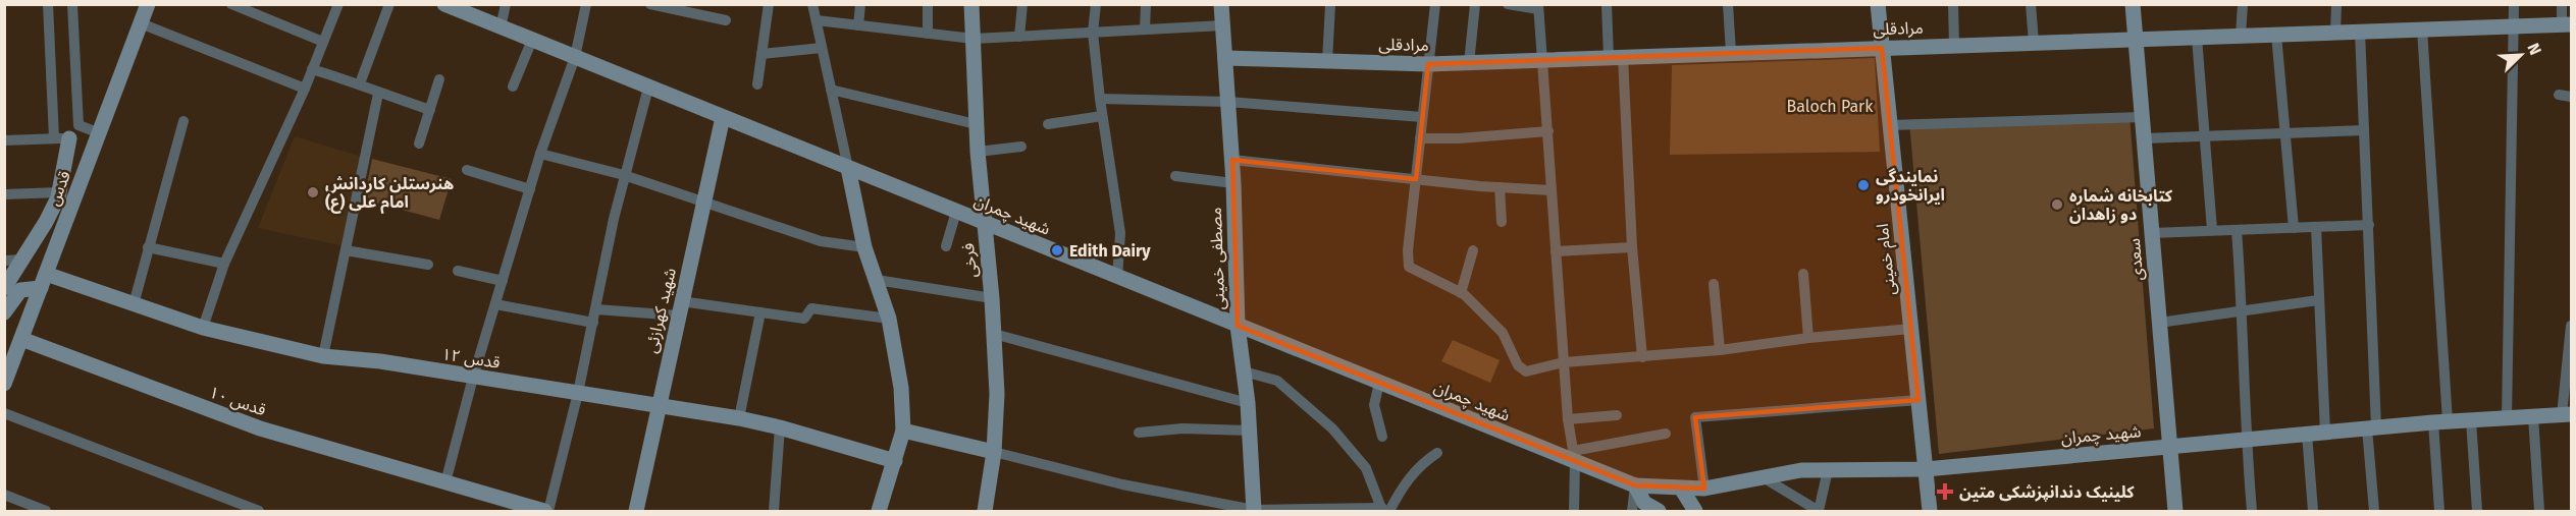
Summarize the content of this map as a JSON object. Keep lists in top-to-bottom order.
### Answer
{
  "streets": {
    "street": [
      "مرادقلی",
      "قدس",
      "شهید چمران",
      "مصطفی خمینی",
      "امام خمینی",
      "سعدی",
      "فرخی",
      "شهید کهرازئی",
      "قدس ۱۲",
      "قدس ۱۰"
    ]
  },
  "crossings": [
    ["مرادقلی", "مصطفی خمینی"],
    ["مرادقلی", "امام خمینی"],
    ["مرادقلی", "سعدی"],
    ["قدس", "قدس ۱۲"],
    ["قدس", "قدس ۱۰"],
    ["شهید چمران", "مصطفی خمینی"],
    ["شهید چمران", "امام خمینی"],
    ["شهید چمران", "سعدی"],
    ["شهید چمران", "فرخی"],
    ["شهید چمران", "شهید کهرازئی"],
    ["شهید کهرازئی", "قدس ۱۲"]
  ],
  "parks": ["Baloch Park"],
  "places": {
    "other": [
      "نمایندگی ایرانخودرو",
      "هنرستلن کاردانش امام علی (ع)",
      "کتابخانه شماره دو زاهدان",
      "Edith Dairy"
    ],
    "health": ["کلینیک دندانپزشکی متین"]
  },
  "north": "top right"
}
